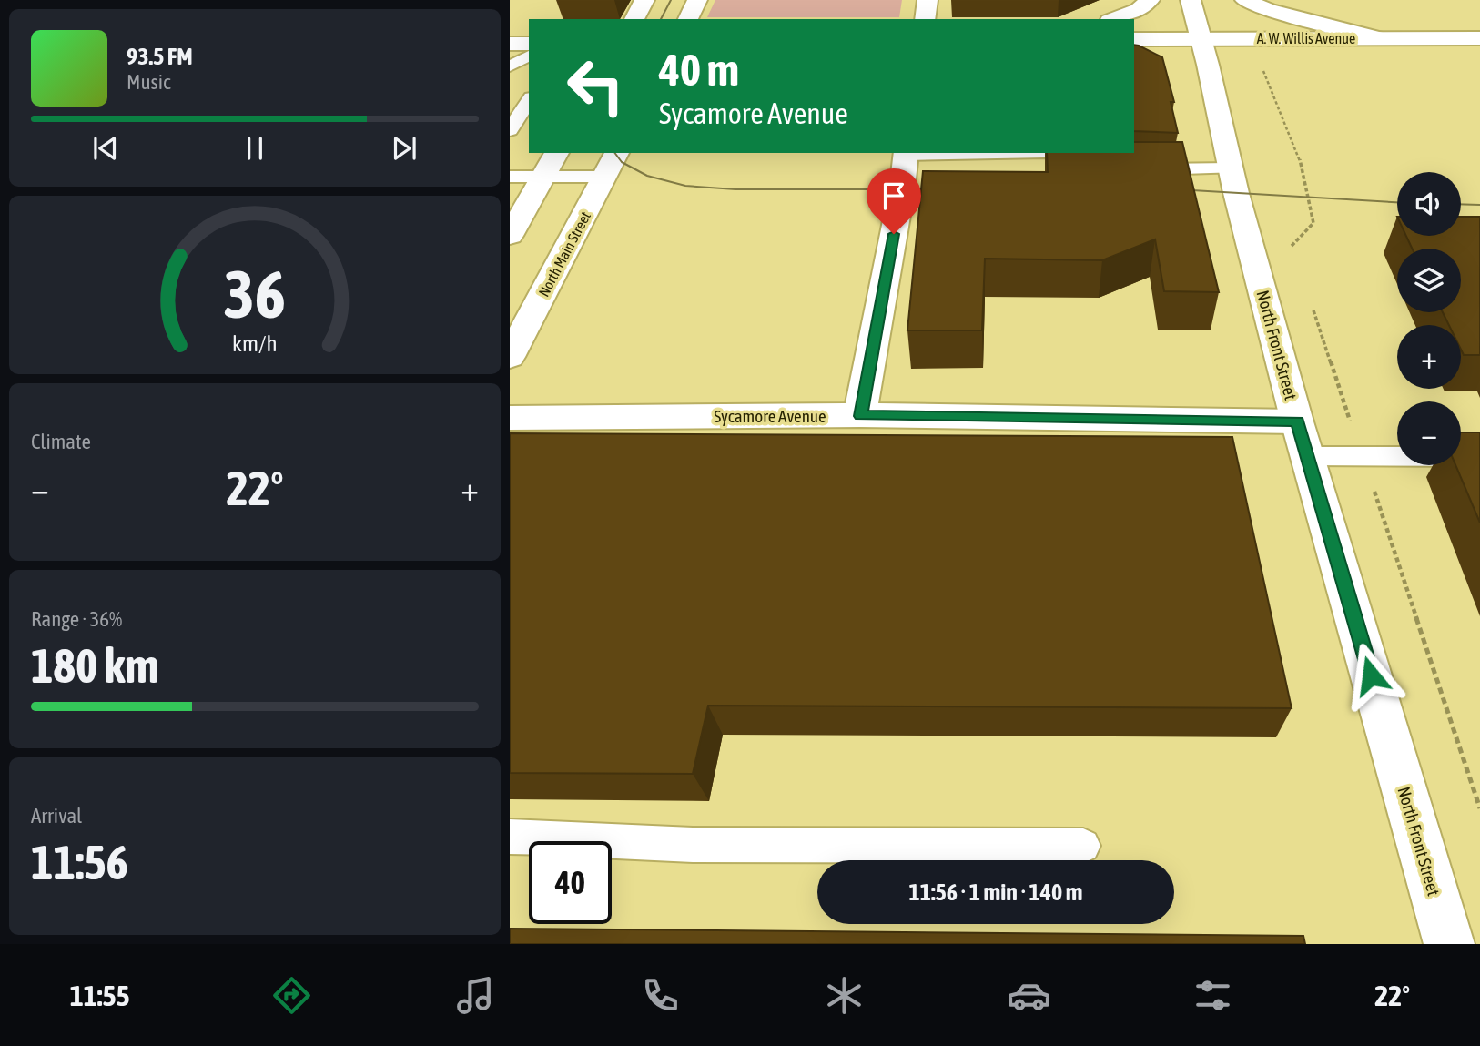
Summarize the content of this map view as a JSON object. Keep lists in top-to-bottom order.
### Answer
{
  "streets": {
    "street": [
      "A. W. Willis Avenue",
      "North Main Street",
      "North Front Street",
      "Sycamore Avenue"
    ]
  },
  "crossings": [
    ["A. W. Willis Avenue", "North Front Street"],
    ["North Front Street", "Sycamore Avenue"]
  ],
  "page": {
    "turn": ["40 m", "Sycamore Avenue"],
    "song": ["93.5 FM", "Music"],
    "map_buttons": ["+", "−"],
    "tile": [
      "Climate",
      ["Range · 36%", "180 km"],
      ["Arrival", "11:56"]
    ],
    "heat": ["−", "22°", "+"],
    "limit": "40",
    "trip": "11:56 · 1 min · 140 m",
    "tabs": ["11:55", "22°"],
    "gauge": ["36", "km/h"]
  }
}
